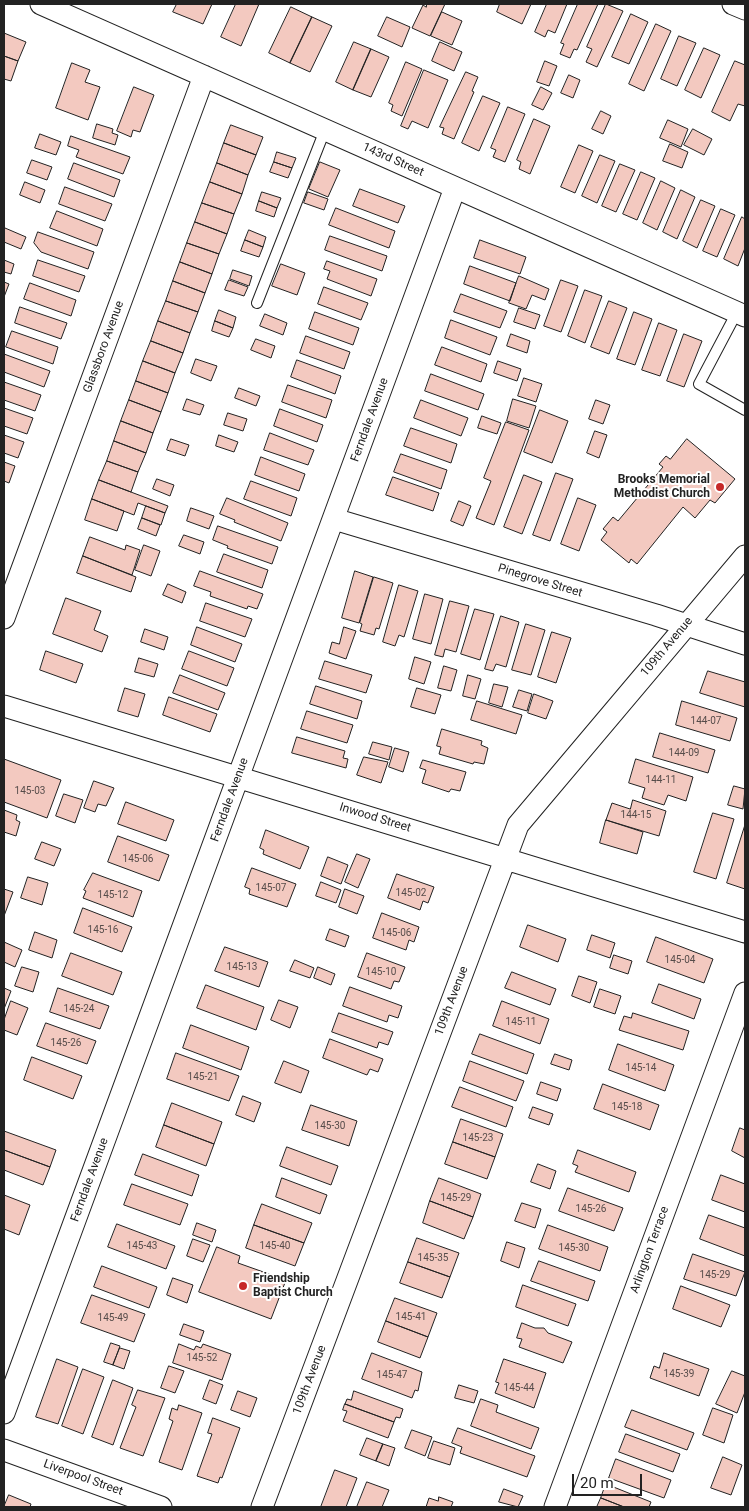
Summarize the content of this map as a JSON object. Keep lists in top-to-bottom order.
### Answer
{
  "streets": {
    "street": [
      "143rd Street",
      "Glassboro Avenue",
      "Ferndale Avenue",
      "Pinegrove Street",
      "109th Avenue",
      "Inwood Street",
      "Arlington Terrace",
      "Liverpool Street"
    ]
  },
  "crossings": [
    ["143rd Street", "Glassboro Avenue"],
    ["143rd Street", "Ferndale Avenue"],
    ["Ferndale Avenue", "Pinegrove Street"],
    ["Ferndale Avenue", "Inwood Street"],
    ["Pinegrove Street", "109th Avenue"],
    ["109th Avenue", "Inwood Street"]
  ],
  "places": ["Brooks Memorial Methodist Church", "Friendship Baptist Church"],
  "house_numbers": [
    "144-07",
    "144-09",
    "144-11",
    "145-03",
    "144-15",
    "145-06",
    "145-07",
    "145-02",
    "145-12",
    "145-16",
    "145-06",
    "145-04",
    "145-13",
    "145-10",
    "145-24",
    "145-11",
    "145-26",
    "145-14",
    "145-21",
    "145-18",
    "145-30",
    "145-23",
    "145-29",
    "145-26",
    "145-43",
    "145-40",
    "145-30",
    "145-35",
    "145-29",
    "145-41",
    "145-49",
    "145-52",
    "145-39",
    "145-47",
    "145-44"
  ],
  "scale_bar": "20 m"
}
